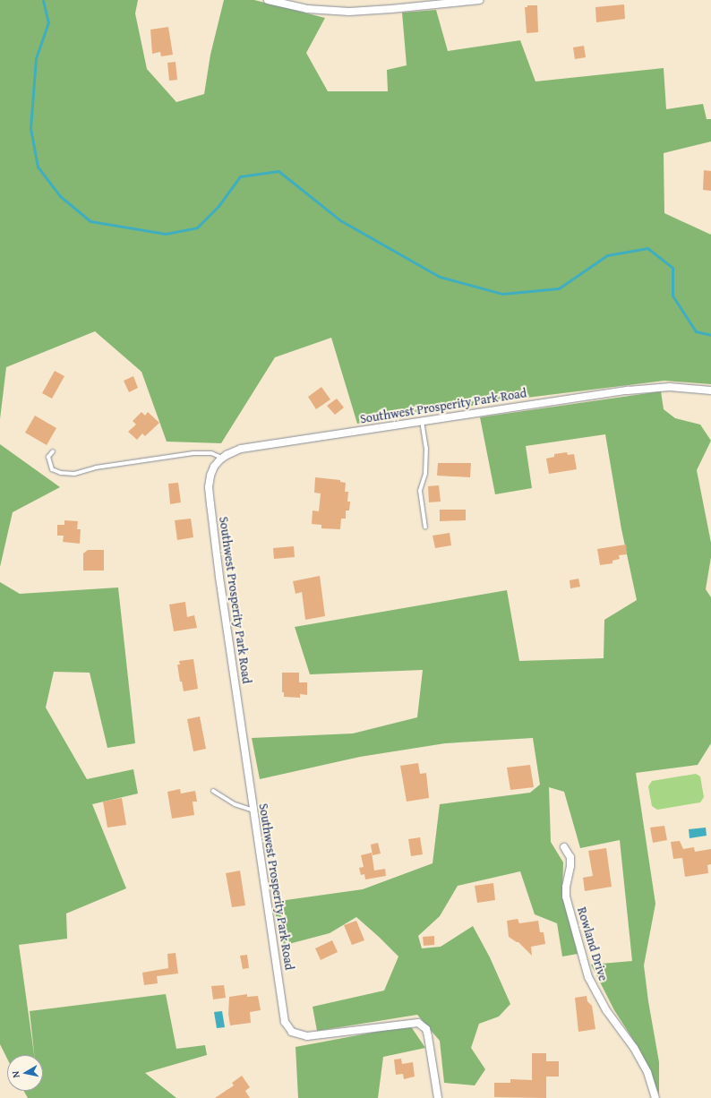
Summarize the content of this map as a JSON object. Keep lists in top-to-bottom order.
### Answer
{
  "streets": {
    "street": ["Southwest Prosperity Park Road", "Rowland Drive"]
  },
  "north": "left"
}
